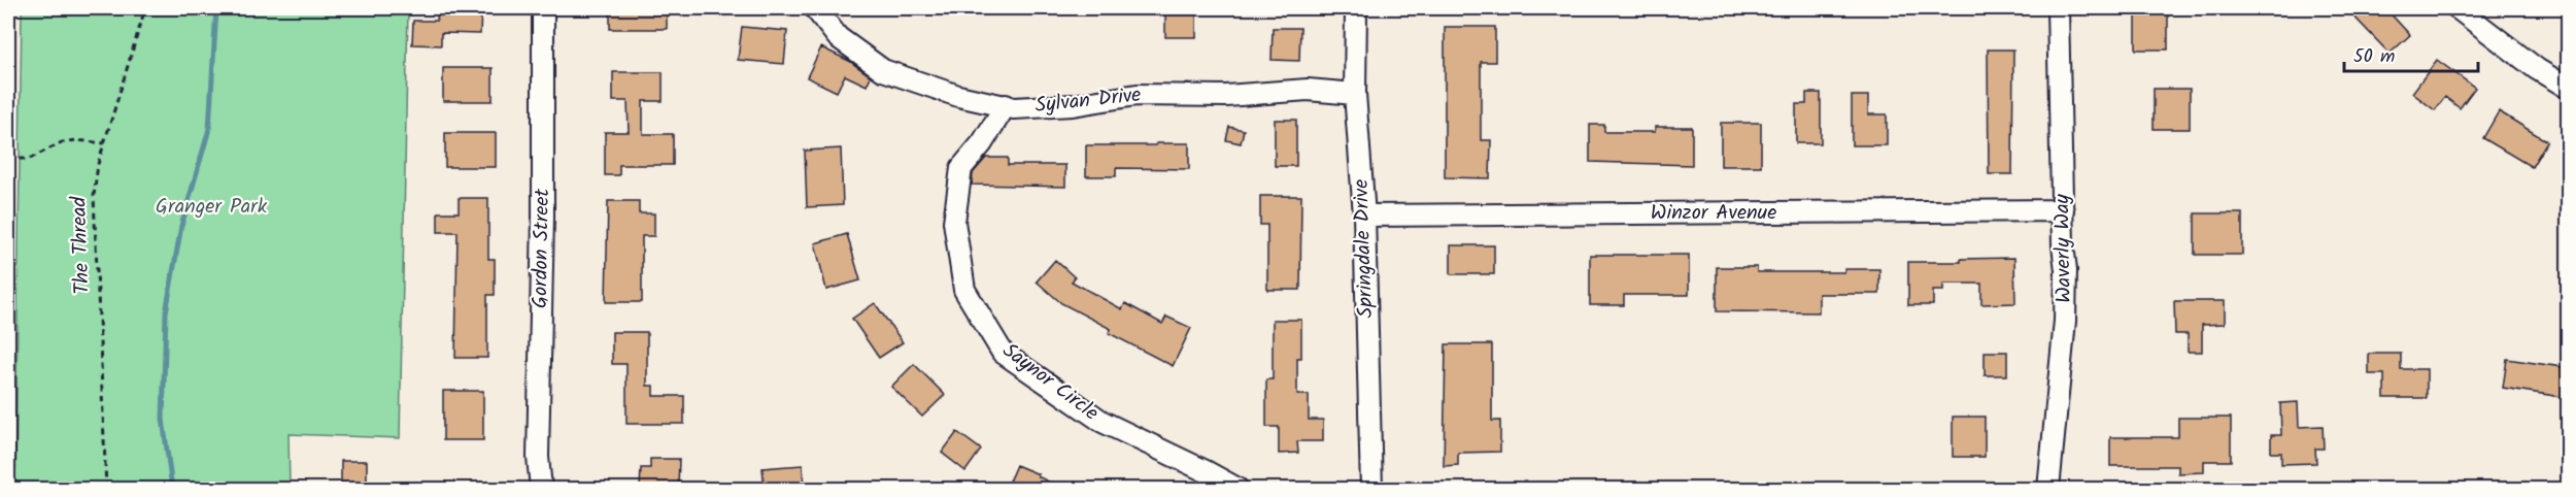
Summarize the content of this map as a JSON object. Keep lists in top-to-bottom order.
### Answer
{
  "streets": {
    "street": [
      "Sylvan Drive",
      "Winzor Avenue",
      "Gordon Street",
      "Springdale Drive",
      "Waverly Way",
      "Saynor Circle"
    ],
    "path": ["The Thread"]
  },
  "crossings": [
    ["Sylvan Drive", "Springdale Drive"],
    ["Sylvan Drive", "Saynor Circle"],
    ["Winzor Avenue", "Springdale Drive"],
    ["Winzor Avenue", "Waverly Way"]
  ],
  "parks": ["Granger Park"],
  "scale_bar": "50 m"
}
